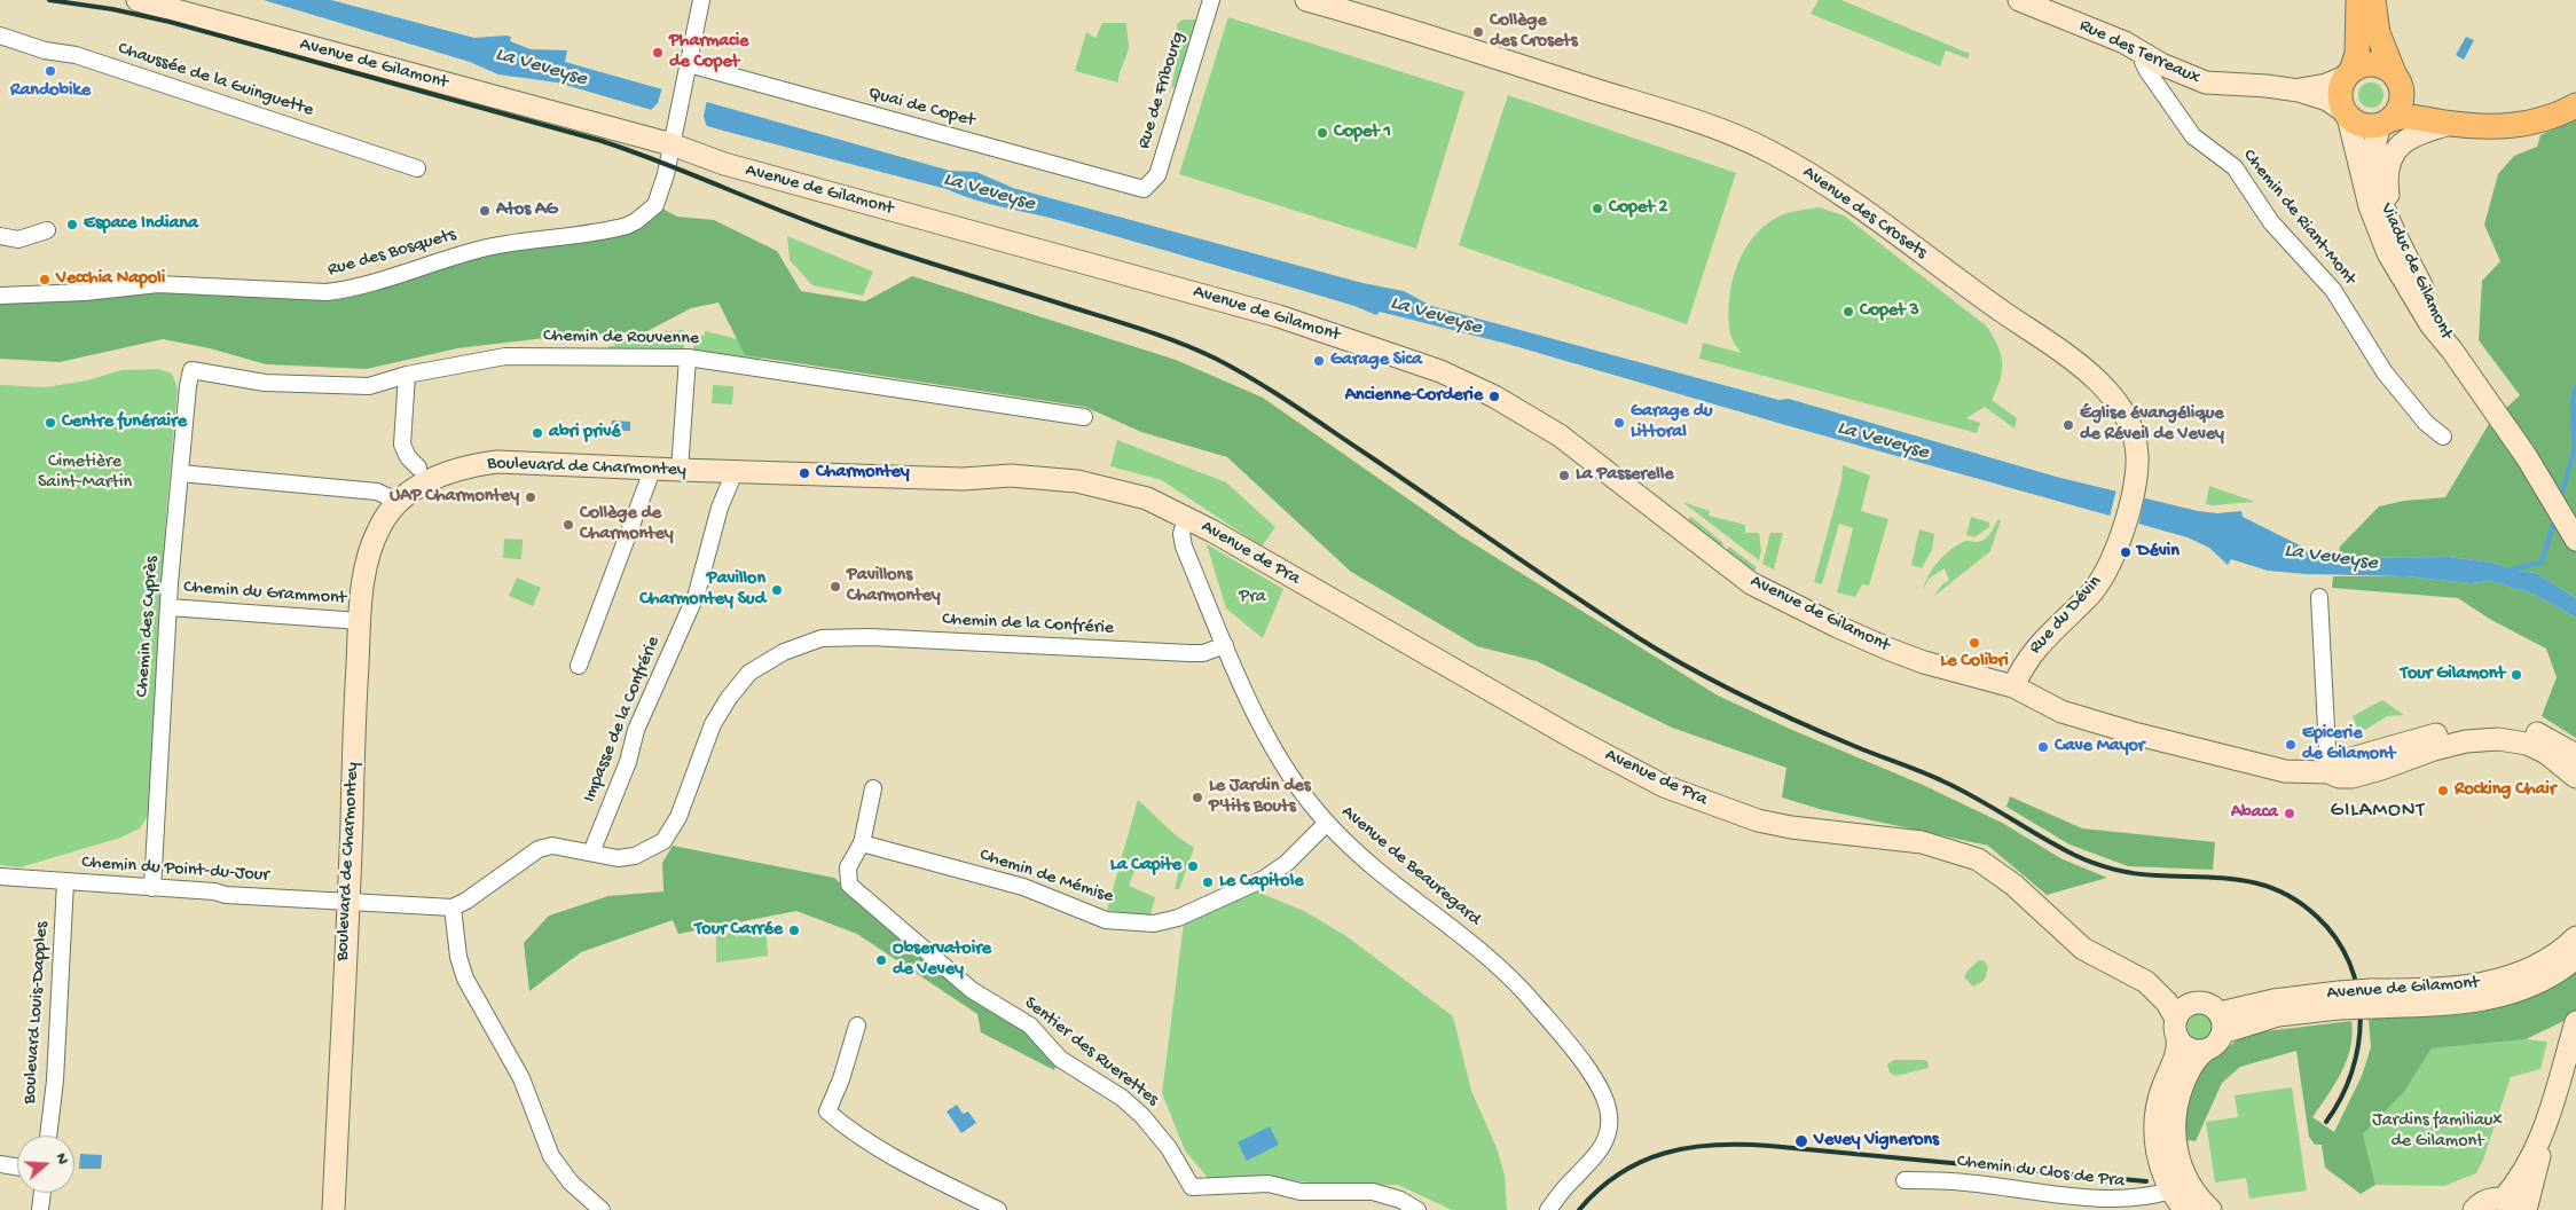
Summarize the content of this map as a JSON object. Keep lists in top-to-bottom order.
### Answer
{
  "streets": {
    "street": [
      "Rue des Terreaux",
      "Avenue de Gilamont",
      "Chaussée de la Guinguette",
      "Rue de Fribourg",
      "Quai de Copet",
      "Avenue des Crosets",
      "Chemin de Riant-Mont",
      "Rue des Bosquets",
      "Viaduc de Gilamont",
      "Chemin de Rouvenne",
      "Boulevard de Charmontey",
      "Avenue de Pra",
      "Chemin du Grammont",
      "Rue du Dévin",
      "Chemin de la Confrérie",
      "Chemin des Cyprès",
      "Impasse de la Confrérie",
      "Avenue de Beauregard",
      "Chemin du Point-du-Jour",
      "Chemin de Mémise",
      "Boulevard Louis-Dapples",
      "Sentier des Ruerettes",
      "Chemin du Clos de Pra"
    ]
  },
  "crossings": [
    ["Rue des Terreaux", "Chemin de Riant-Mont"],
    ["Rue des Terreaux", "Viaduc de Gilamont"],
    ["Avenue de Gilamont", "Rue des Bosquets"],
    ["Avenue de Gilamont", "Avenue de Pra"],
    ["Avenue de Gilamont", "Rue du Dévin"],
    ["Rue de Fribourg", "Quai de Copet"],
    ["Quai de Copet", "Rue des Bosquets"],
    ["Avenue des Crosets", "Rue du Dévin"],
    ["Chemin de Rouvenne", "Chemin des Cyprès"],
    ["Boulevard de Charmontey", "Avenue de Pra"],
    ["Boulevard de Charmontey", "Chemin du Grammont"],
    ["Boulevard de Charmontey", "Impasse de la Confrérie"],
    ["Boulevard de Charmontey", "Avenue de Beauregard"],
    ["Boulevard de Charmontey", "Chemin du Point-du-Jour"],
    ["Avenue de Pra", "Avenue de Beauregard"],
    ["Chemin du Grammont", "Chemin des Cyprès"],
    ["Chemin de la Confrérie", "Impasse de la Confrérie"],
    ["Chemin de la Confrérie", "Avenue de Beauregard"],
    ["Chemin des Cyprès", "Chemin du Point-du-Jour"],
    ["Avenue de Beauregard", "Chemin de Mémise"],
    ["Chemin du Point-du-Jour", "Boulevard Louis-Dapples"],
    ["Chemin de Mémise", "Sentier des Ruerettes"]
  ],
  "districts": ["GILAMONT"],
  "water": ["La Veveyse"],
  "parks": ["Cimetière Saint-Martin", "Pra", "Jardins familiaux de Gilamont"],
  "places": [
    "Collège des Crosets",
    "Pharmacie de Copet",
    "Randobike",
    "Copet 1",
    "Copet 2",
    "Atos AG",
    "Espace Indiana",
    "Vecchia Napoli",
    "Copet 3",
    "Garage Sica",
    "Ancienne-Corderie",
    "Centre funéraire",
    "Garage du Littoral",
    "Église évangélique de Réveil de Vevey",
    "abri privé",
    "Charmontey",
    "La Passerelle",
    "UAP Charmontey",
    "Collège de Charmontey",
    "Dévin",
    "Pavillons Charmontey",
    "Pavillon Charmontey Sud",
    "Le Colibri",
    "Tour Gilamont",
    "Epicerie de Gilamont",
    "Cave Mayor",
    "Rocking Chair",
    "Le Jardin des P'tits Bouts",
    "Abaca",
    "La Capite",
    "Le Capitole",
    "Tour Carrée",
    "Observatoire de Vevey",
    "Vevey Vignerons"
  ],
  "north": "right"
}
